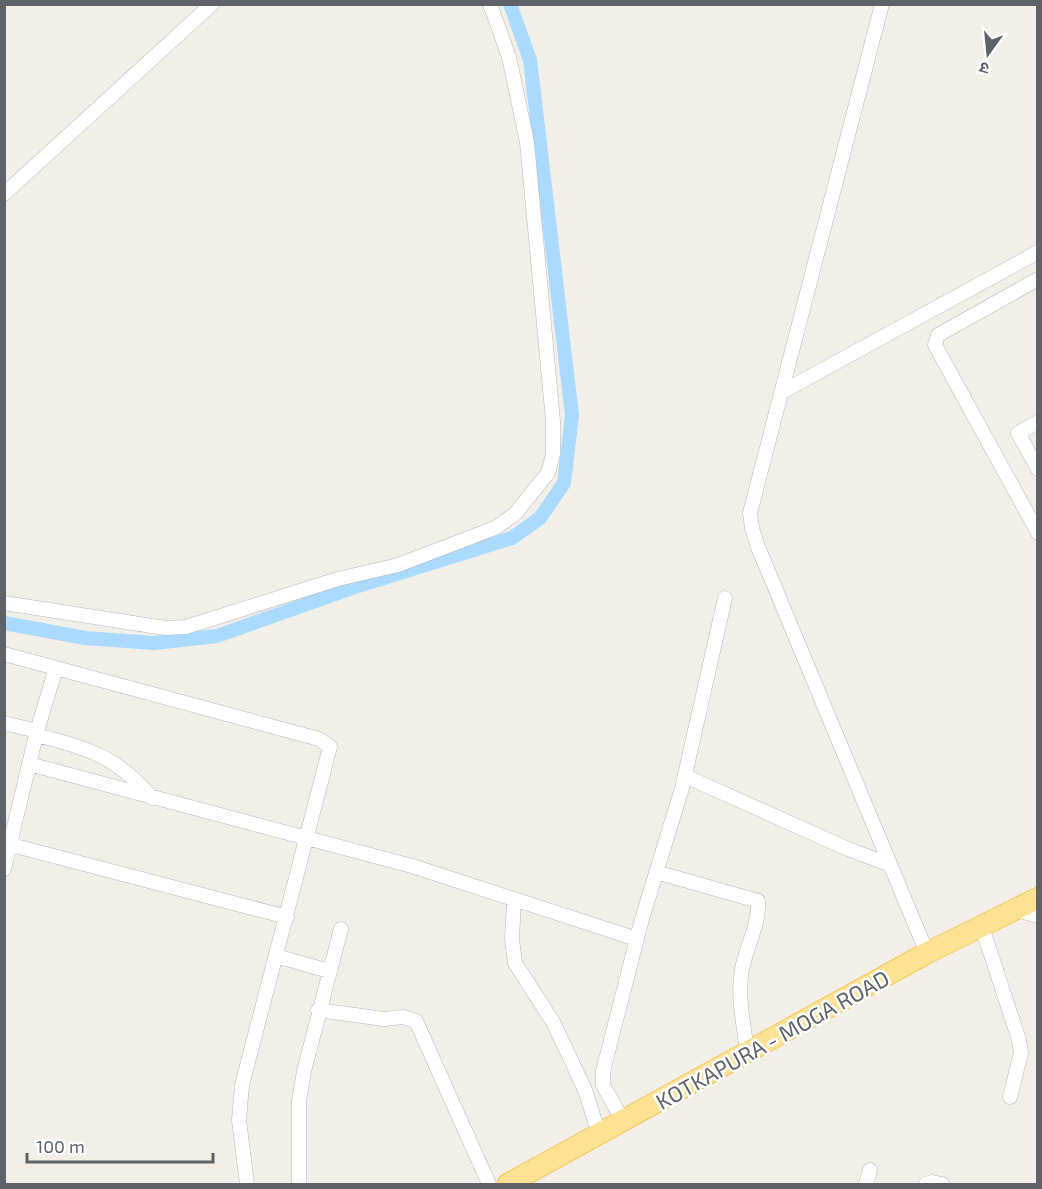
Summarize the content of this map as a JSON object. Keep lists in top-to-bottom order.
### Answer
{
  "streets": {
    "highway": ["KOTKAPURA - MOGA ROAD"]
  },
  "scale_bar": "100 m",
  "north": "bottom"
}
